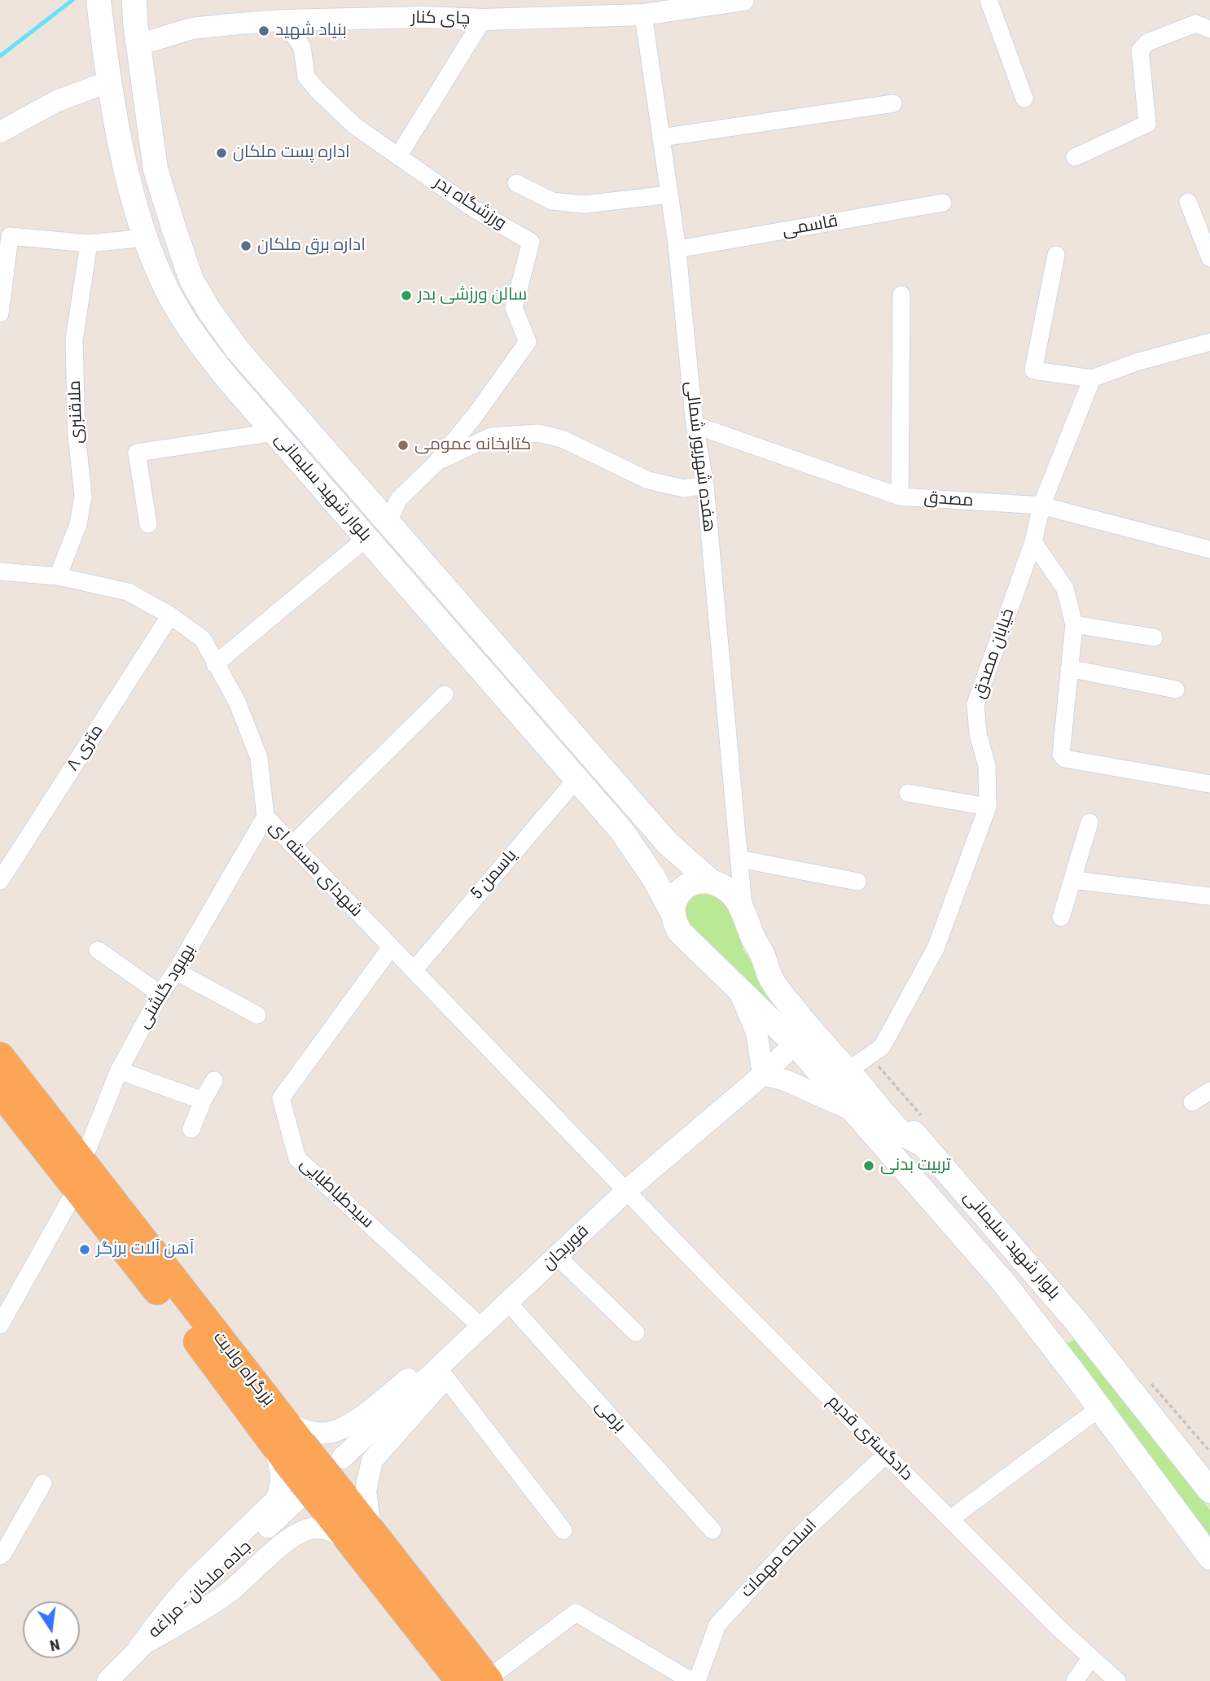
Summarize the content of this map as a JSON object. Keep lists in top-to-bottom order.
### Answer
{
  "streets": {
    "highway": ["بزرگراه ولایت"],
    "main road": ["بلوار شهید سلیمانی"],
    "street": [
      "چای کنار",
      "ورزشگاه بدر",
      "قاسمی",
      "ملاقنبری",
      "هفده شهریور شمالی",
      "مصدق",
      "خیابان مصدق",
      "۸ متری",
      "شهدای هسته ای",
      "یاسمن 5",
      "بهبود گلشنی",
      "سیدطباطبایی",
      "قوریجان",
      "بزمی",
      "دادگستری قدیم",
      "اسلحه مهمات",
      "جاده ملکان - مراغه"
    ]
  },
  "crossings": [
    ["چای کنار", "ورزشگاه بدر"],
    ["چای کنار", "هفده شهریور شمالی"],
    ["چای کنار", "بلوار شهید سلیمانی"],
    ["قاسمی", "هفده شهریور شمالی"],
    ["ملاقنبری", "شهدای هسته ای"],
    ["هفده شهریور شمالی", "بلوار شهید سلیمانی"],
    ["هفده شهریور شمالی", "مصدق"],
    ["بلوار شهید سلیمانی", "خیابان مصدق"],
    ["بلوار شهید سلیمانی", "یاسمن 5"],
    ["بلوار شهید سلیمانی", "قوریجان"],
    ["مصدق", "خیابان مصدق"],
    ["۸ متری", "شهدای هسته ای"],
    ["شهدای هسته ای", "یاسمن 5"],
    ["شهدای هسته ای", "بهبود گلشنی"],
    ["شهدای هسته ای", "سیدطباطبایی"],
    ["شهدای هسته ای", "قوریجان"],
    ["شهدای هسته ای", "دادگستری قدیم"],
    ["بهبود گلشنی", "بزرگراه ولایت"],
    ["سیدطباطبایی", "قوریجان"],
    ["قوریجان", "بزمی"],
    ["قوریجان", "دادگستری قدیم"],
    ["دادگستری قدیم", "اسلحه مهمات"]
  ],
  "places": [
    "بنیاد شهید",
    "اداره پست ملکان",
    "اداره برق ملکان",
    "سالن ورزشی بدر",
    "کتابخانه عمومی",
    "تربیت بدنی",
    "آهن آلات برزگر"
  ],
  "north": "bottom"
}
